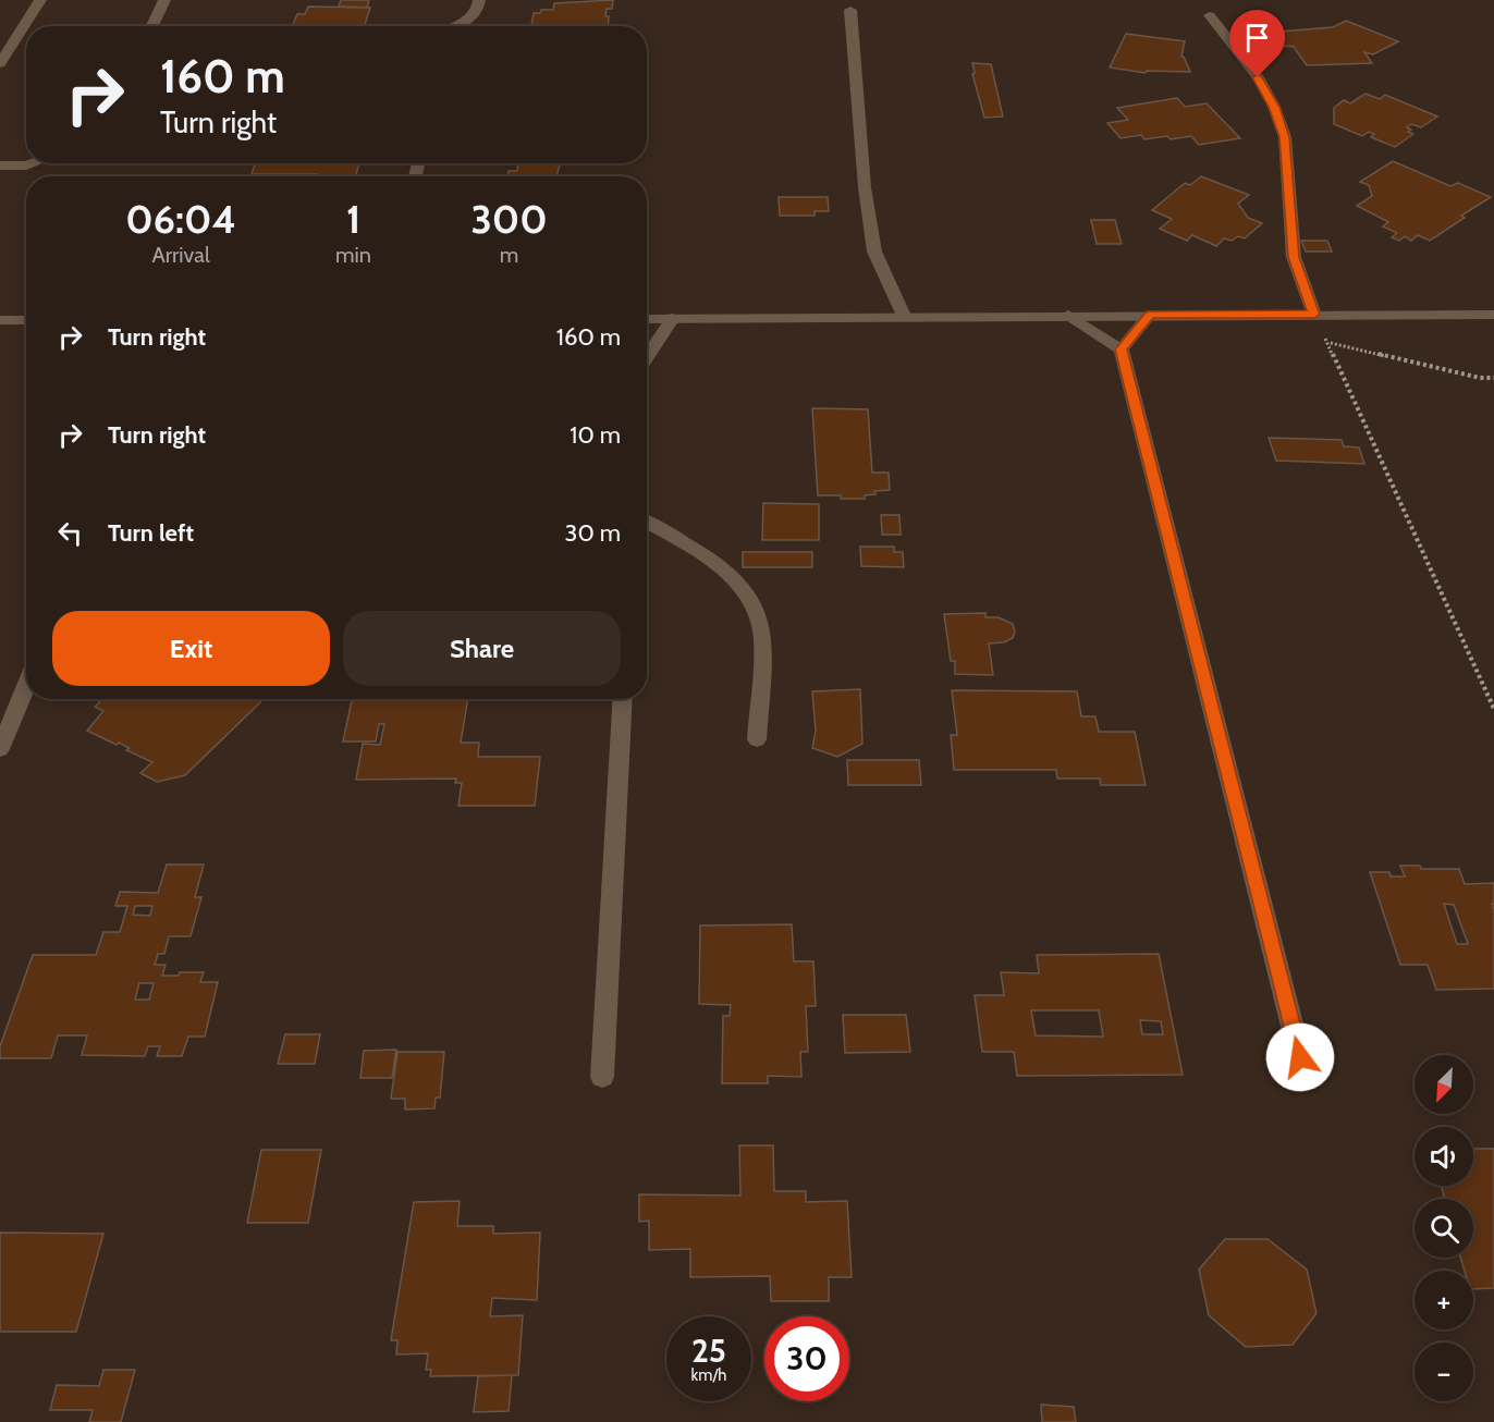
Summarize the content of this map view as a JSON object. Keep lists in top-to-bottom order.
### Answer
{
  "north": "bottom left",
  "page": {
    "turn": ["160 m", "Turn right"],
    "eta": [
      "06:04",
      "Arrival",
      "1",
      "min",
      "300",
      "m"
    ],
    "list": [
      {
        "name": "Turn right",
        "value": "160 m"
      },
      {
        "name": "Turn right",
        "value": "10 m"
      },
      {
        "name": "Turn left",
        "value": "30 m"
      }
    ],
    "buttons": ["Exit", "Share"],
    "map_buttons": ["+", "−"],
    "speed": "25 km/h",
    "limit": "30"
  }
}
